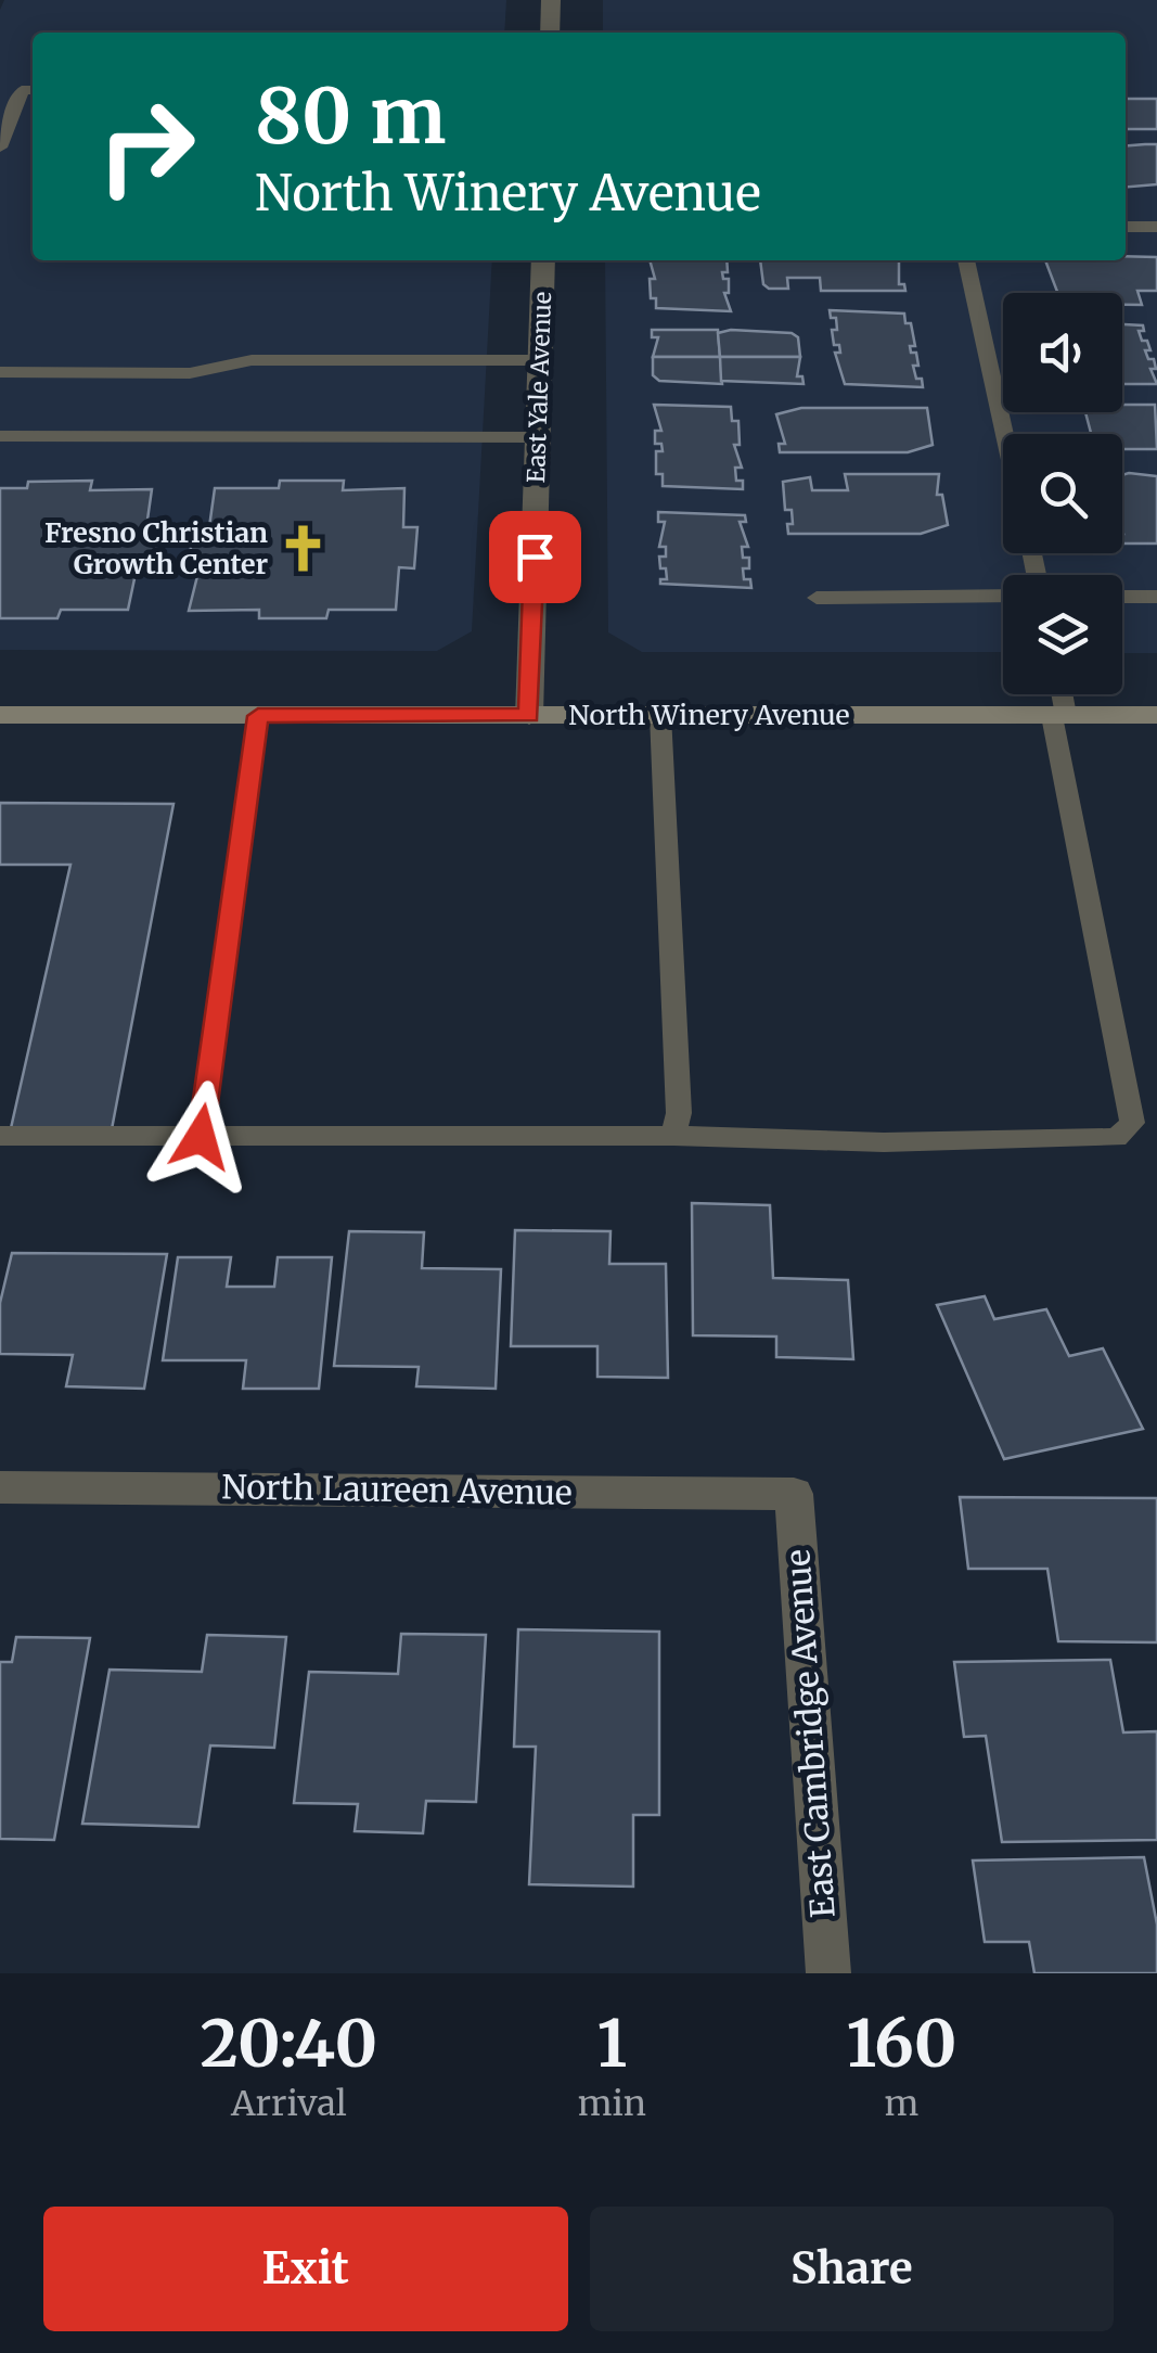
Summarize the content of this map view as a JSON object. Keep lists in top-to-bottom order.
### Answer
{
  "streets": {
    "street": [
      "East Yale Avenue",
      "North Winery Avenue",
      "North Laureen Avenue",
      "East Cambridge Avenue"
    ]
  },
  "crossings": [
    ["East Yale Avenue", "North Winery Avenue"],
    ["North Laureen Avenue", "East Cambridge Avenue"]
  ],
  "places": {
    "church": ["Fresno Christian Growth Center"]
  },
  "page": {
    "turn": ["80 m", "North Winery Avenue"],
    "eta": [
      "20:40",
      "Arrival",
      "1",
      "min",
      "160",
      "m"
    ],
    "buttons": ["Exit", "Share"]
  }
}
